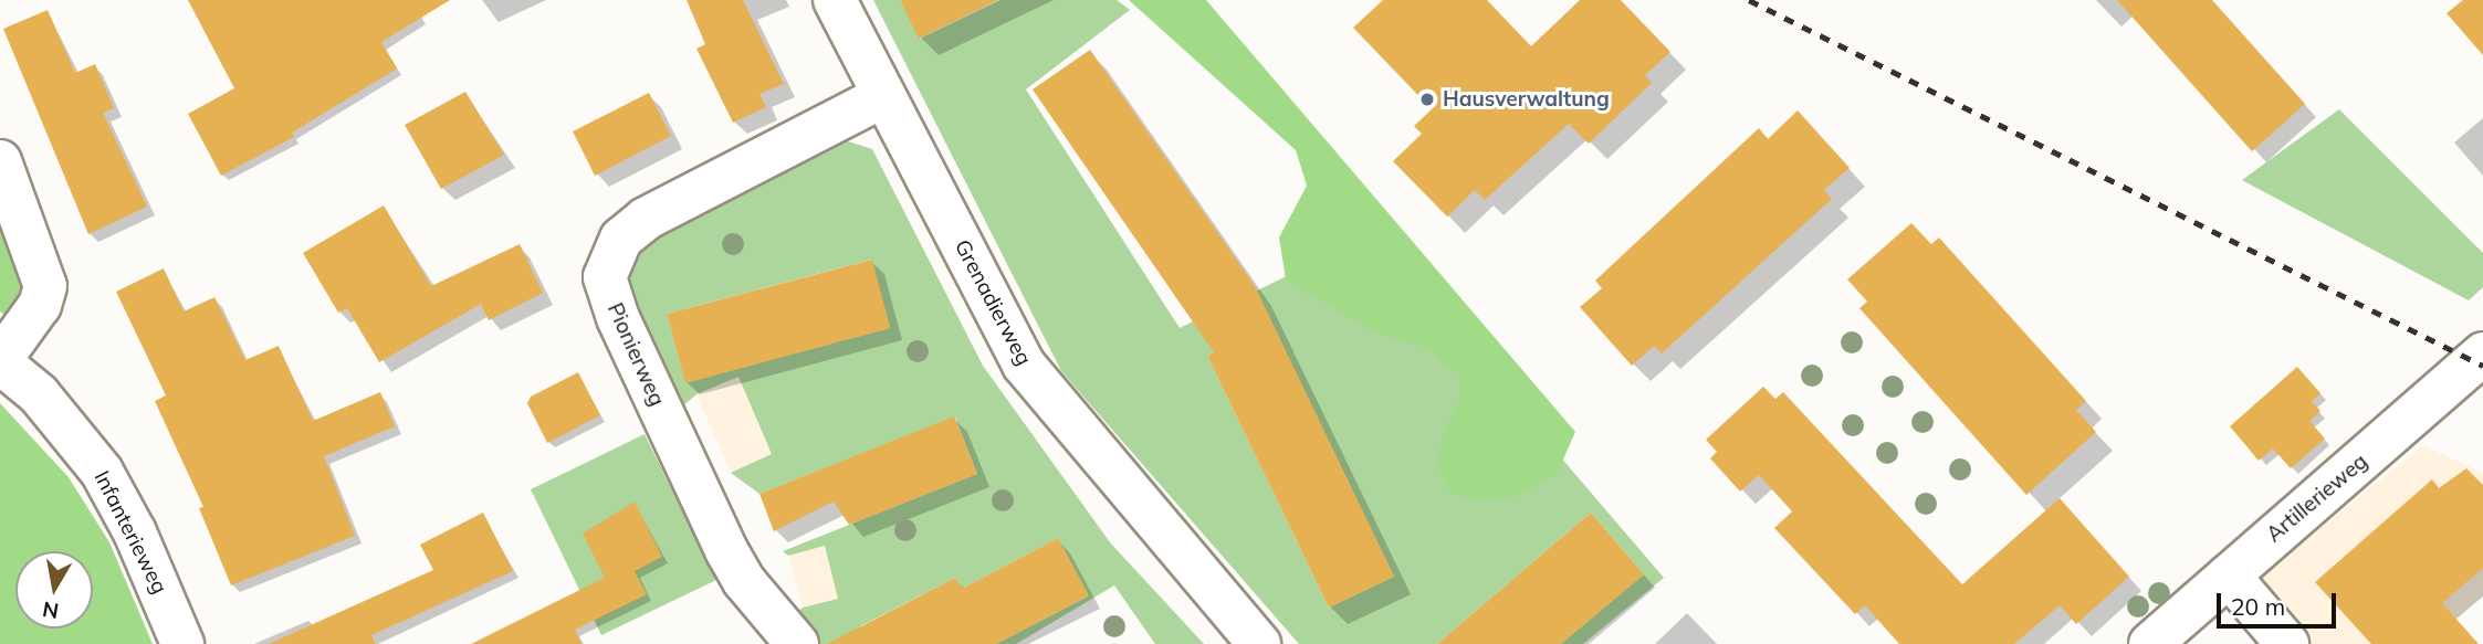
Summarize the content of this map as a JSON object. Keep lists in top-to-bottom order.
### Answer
{
  "streets": {
    "street": [
      "Grenadierweg",
      "Pionierweg",
      "Artillerieweg",
      "Infanterieweg"
    ]
  },
  "crossings": [
    ["Grenadierweg", "Pionierweg"]
  ],
  "places": ["Hausverwaltung"],
  "scale_bar": "20 m",
  "north": "bottom"
}
